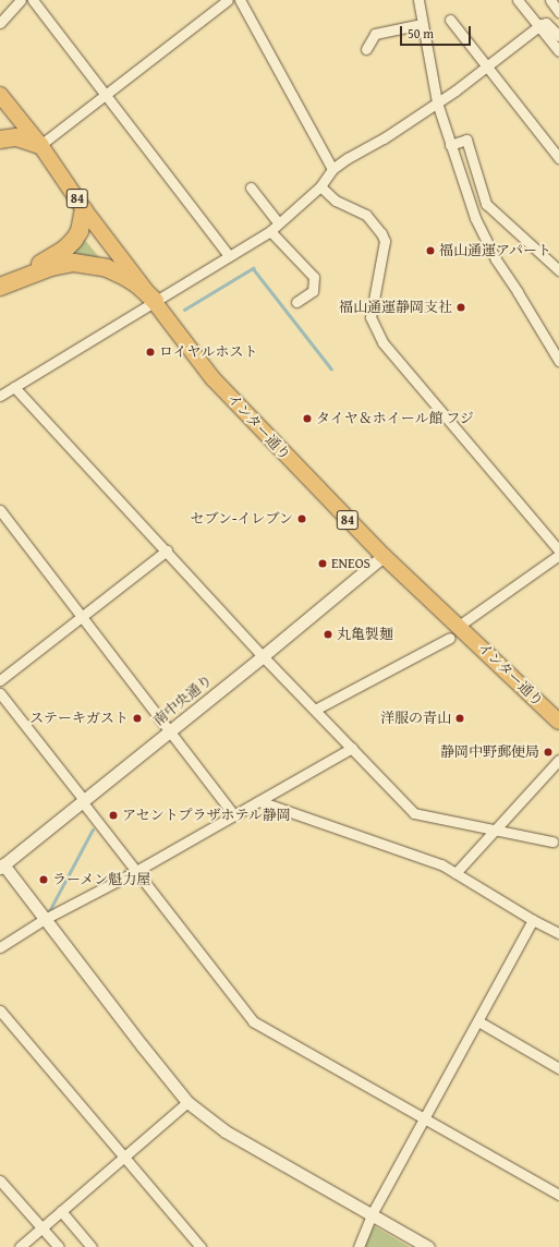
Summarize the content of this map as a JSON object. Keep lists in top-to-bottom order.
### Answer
{
  "streets": {
    "main road": ["84", "インター通り"],
    "street": ["南中央通り"]
  },
  "crossings": [
    ["インター通り", "南中央通り"]
  ],
  "places": [
    "福山通運アパート",
    "福山通運静岡支社",
    "ロイヤルホスト",
    "タイヤ＆ホイール館 フジ",
    "セブン-イレブン",
    "ENEOS",
    "丸亀製麺",
    "ステーキガスト",
    "洋服の青山",
    "静岡中野郵便局",
    "アセントプラザホテル静岡",
    "ラーメン魁力屋"
  ],
  "scale_bar": "50 m"
}
